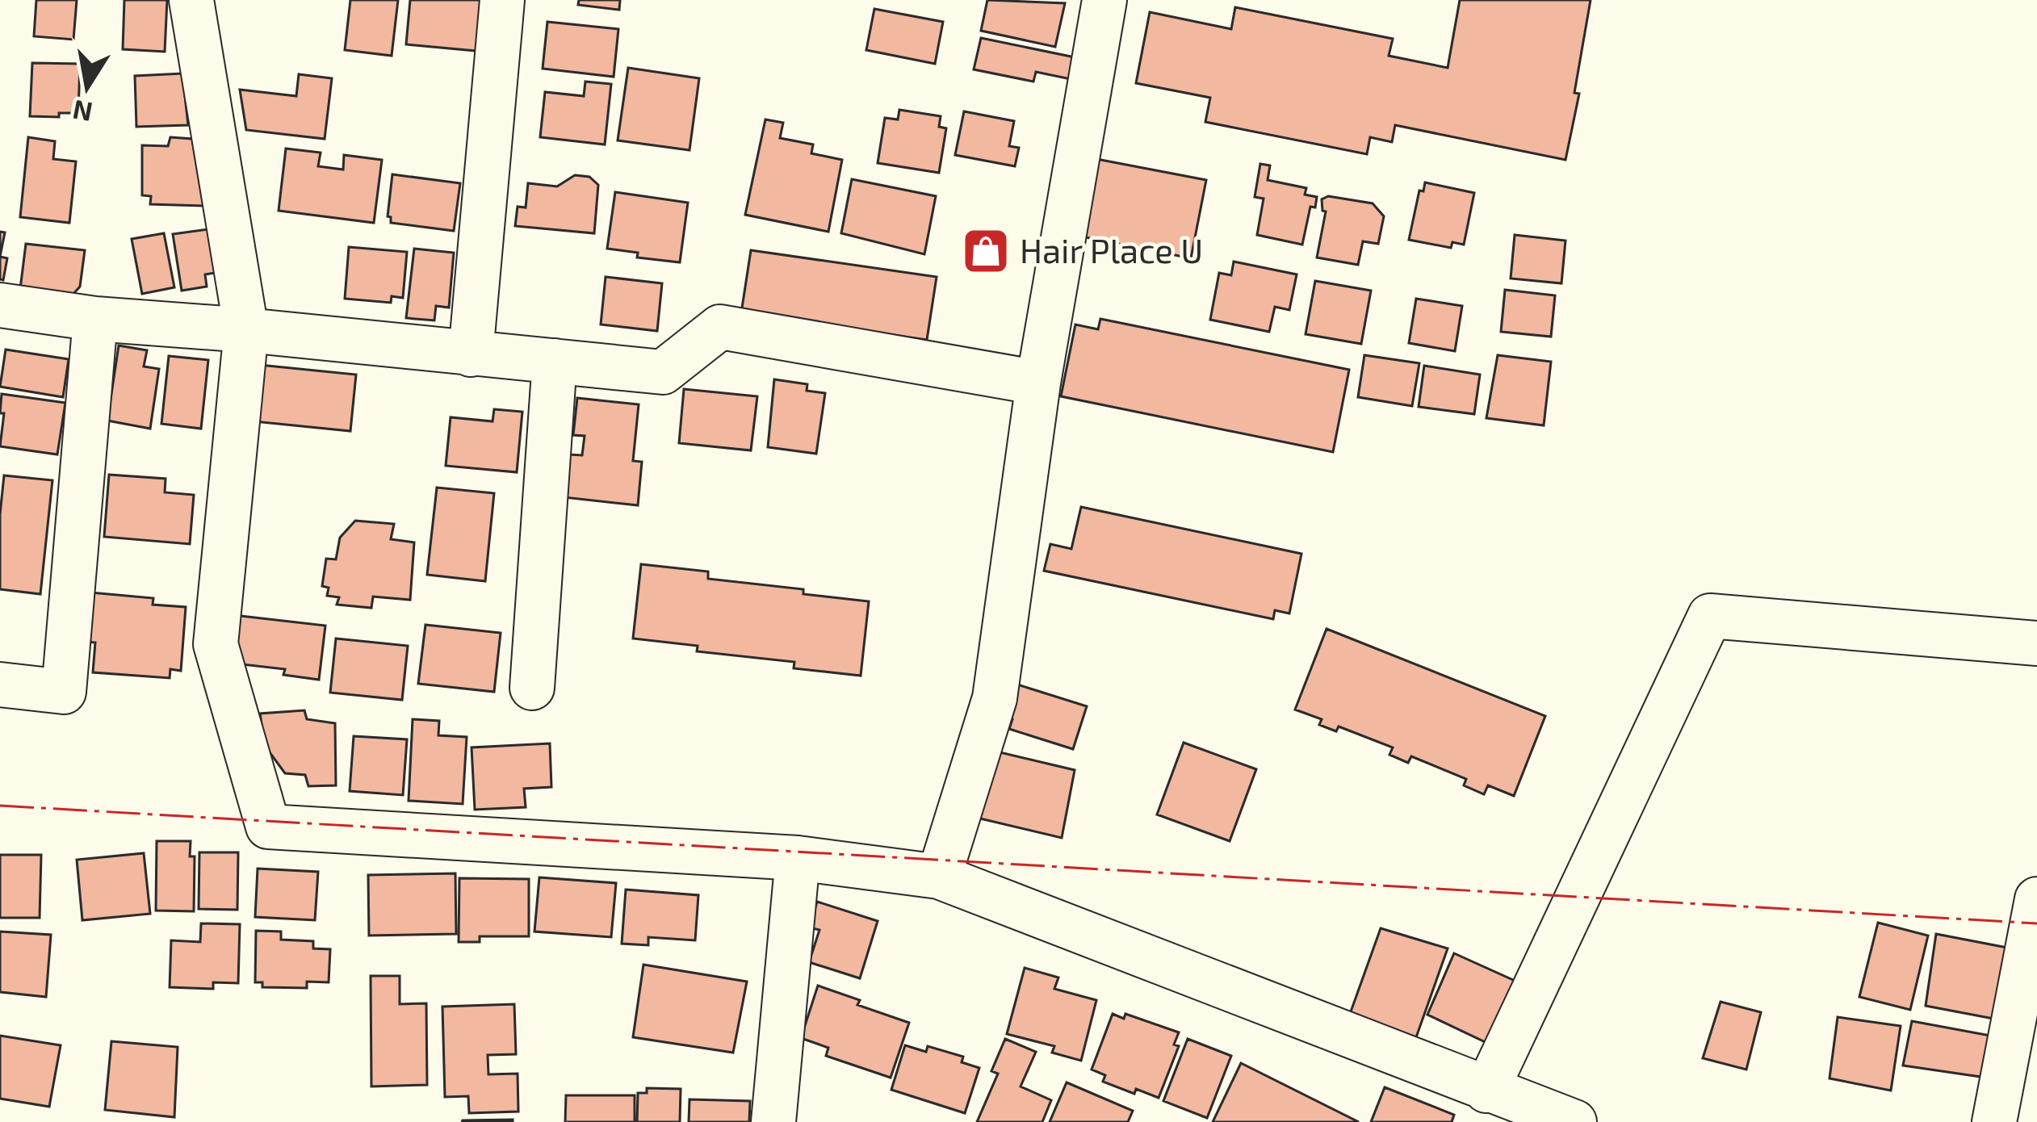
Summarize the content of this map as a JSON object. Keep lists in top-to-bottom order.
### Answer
{
  "places": {
    "shop": ["Hair Place U"]
  },
  "north": "bottom"
}
